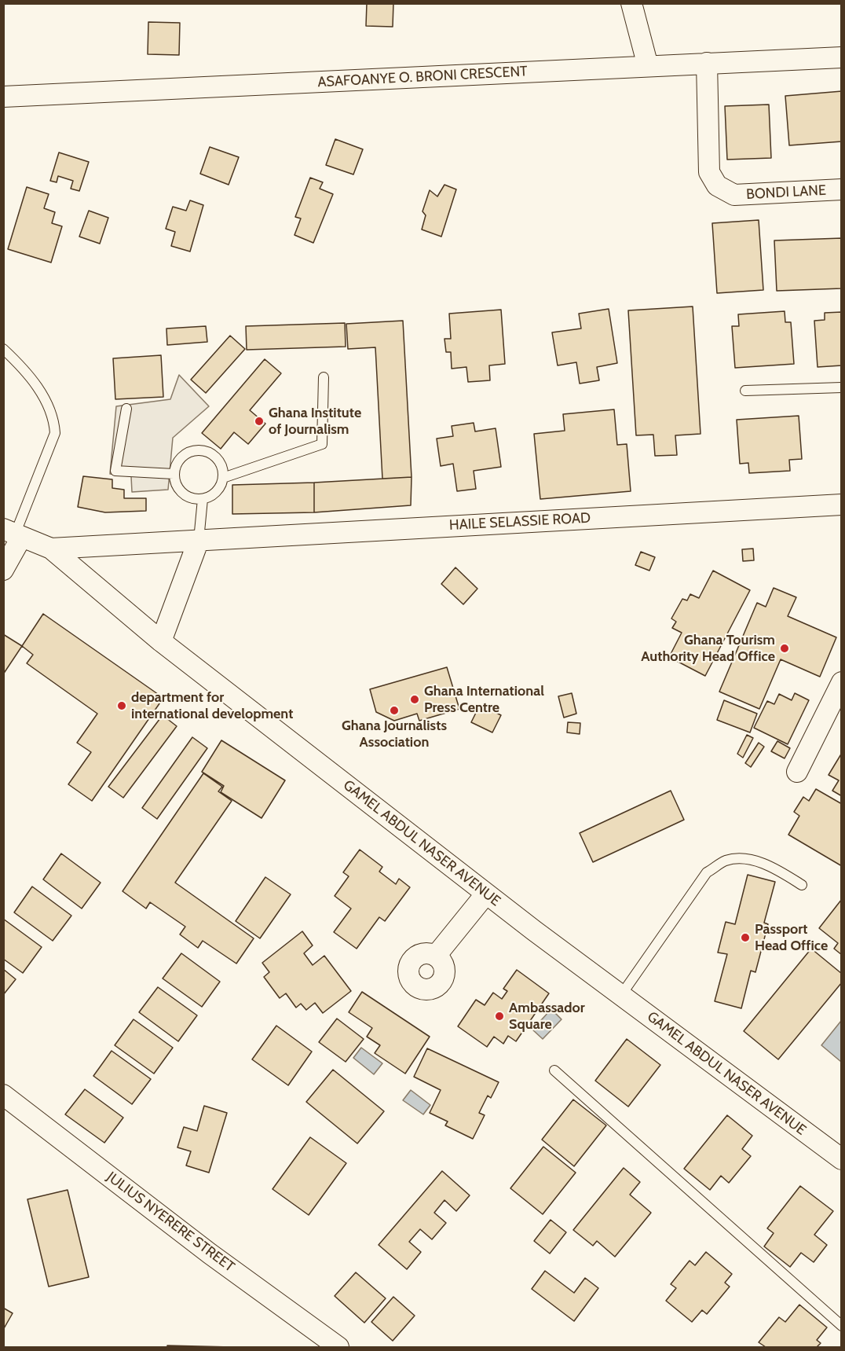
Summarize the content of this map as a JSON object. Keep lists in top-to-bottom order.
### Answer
{
  "streets": {
    "street": [
      "ASAFOANYE O. BRONI CRESCENT",
      "BONDI LANE",
      "HAILE SELASSIE ROAD",
      "GAMEL ABDUL NASER AVENUE",
      "JULIUS NYERERE STREET"
    ]
  },
  "crossings": [
    ["ASAFOANYE O. BRONI CRESCENT", "BONDI LANE"],
    ["HAILE SELASSIE ROAD", "GAMEL ABDUL NASER AVENUE"]
  ],
  "places": [
    "Ghana Institute of Journalism",
    "Ghana Tourism Authority Head Office",
    "Ghana International Press Centre",
    "department for international development",
    "Ghana Journalists Association",
    "Passport Head Office",
    "Ambassador Square"
  ]
}
